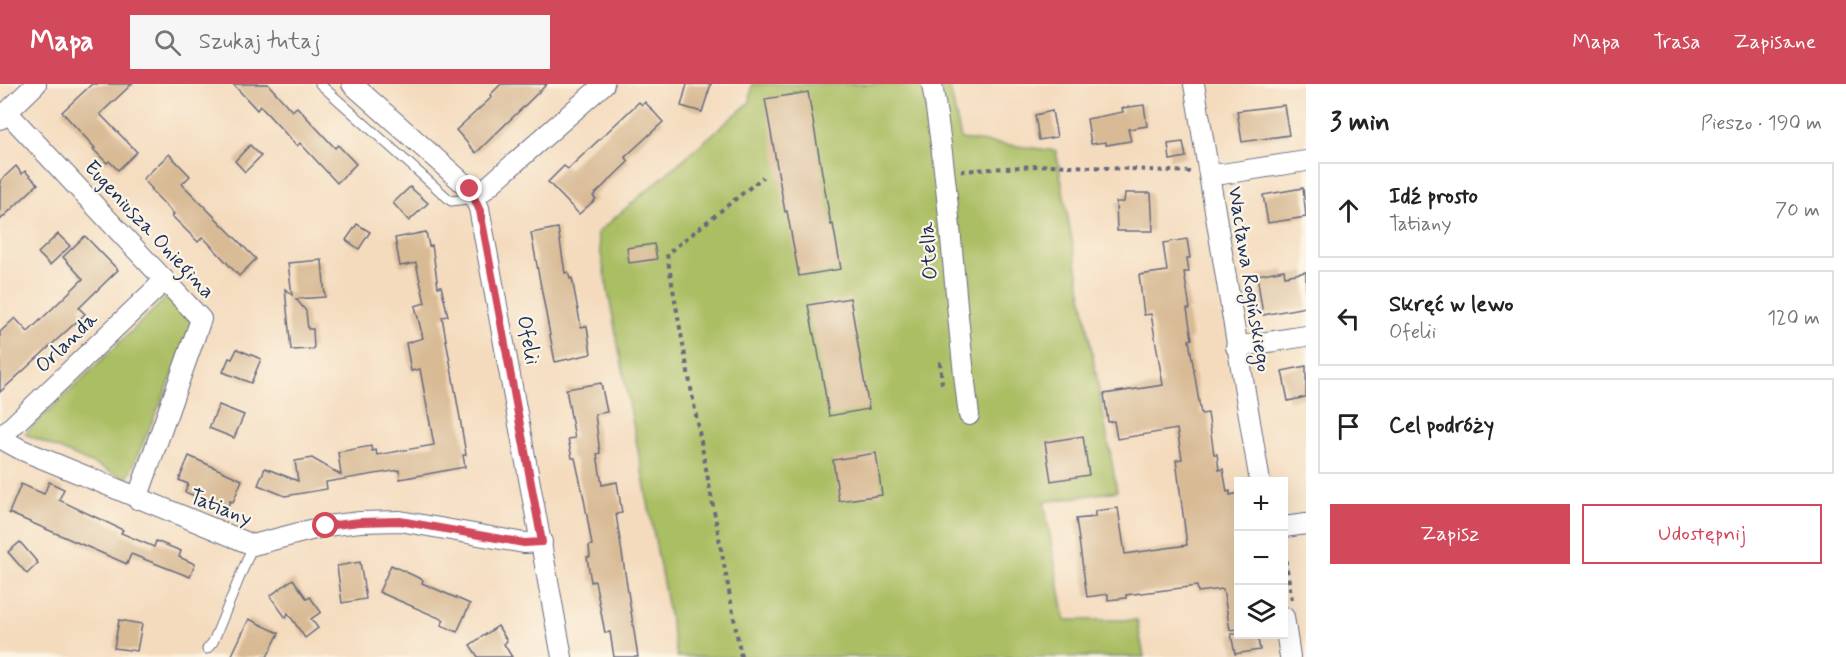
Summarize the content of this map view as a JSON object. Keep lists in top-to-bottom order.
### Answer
{
  "streets": {
    "street": [
      "Eugeniusza Oniegina",
      "Otella",
      "Wacława Rogińskiego",
      "Ofelii",
      "Orlanda",
      "Tatiany"
    ]
  },
  "crossings": [
    ["Eugeniusza Oniegina", "Orlanda"],
    ["Eugeniusza Oniegina", "Tatiany"],
    ["Ofelii", "Tatiany"],
    ["Orlanda", "Tatiany"]
  ],
  "page": {
    "header": "Mapa",
    "search": "Szukaj tutaj",
    "nav": ["Mapa", "Trasa", "Zapisane"],
    "heading": ["3 min", "Pieszo · 190 m"],
    "list": [
      ["Idź prosto", "Tatiany", "70 m"],
      ["Skręć w lewo", "Ofelii", "120 m"],
      "Cel podróży"
    ],
    "map_buttons": ["+", "−"],
    "buttons": ["Zapisz", "Udostępnij"]
  }
}
